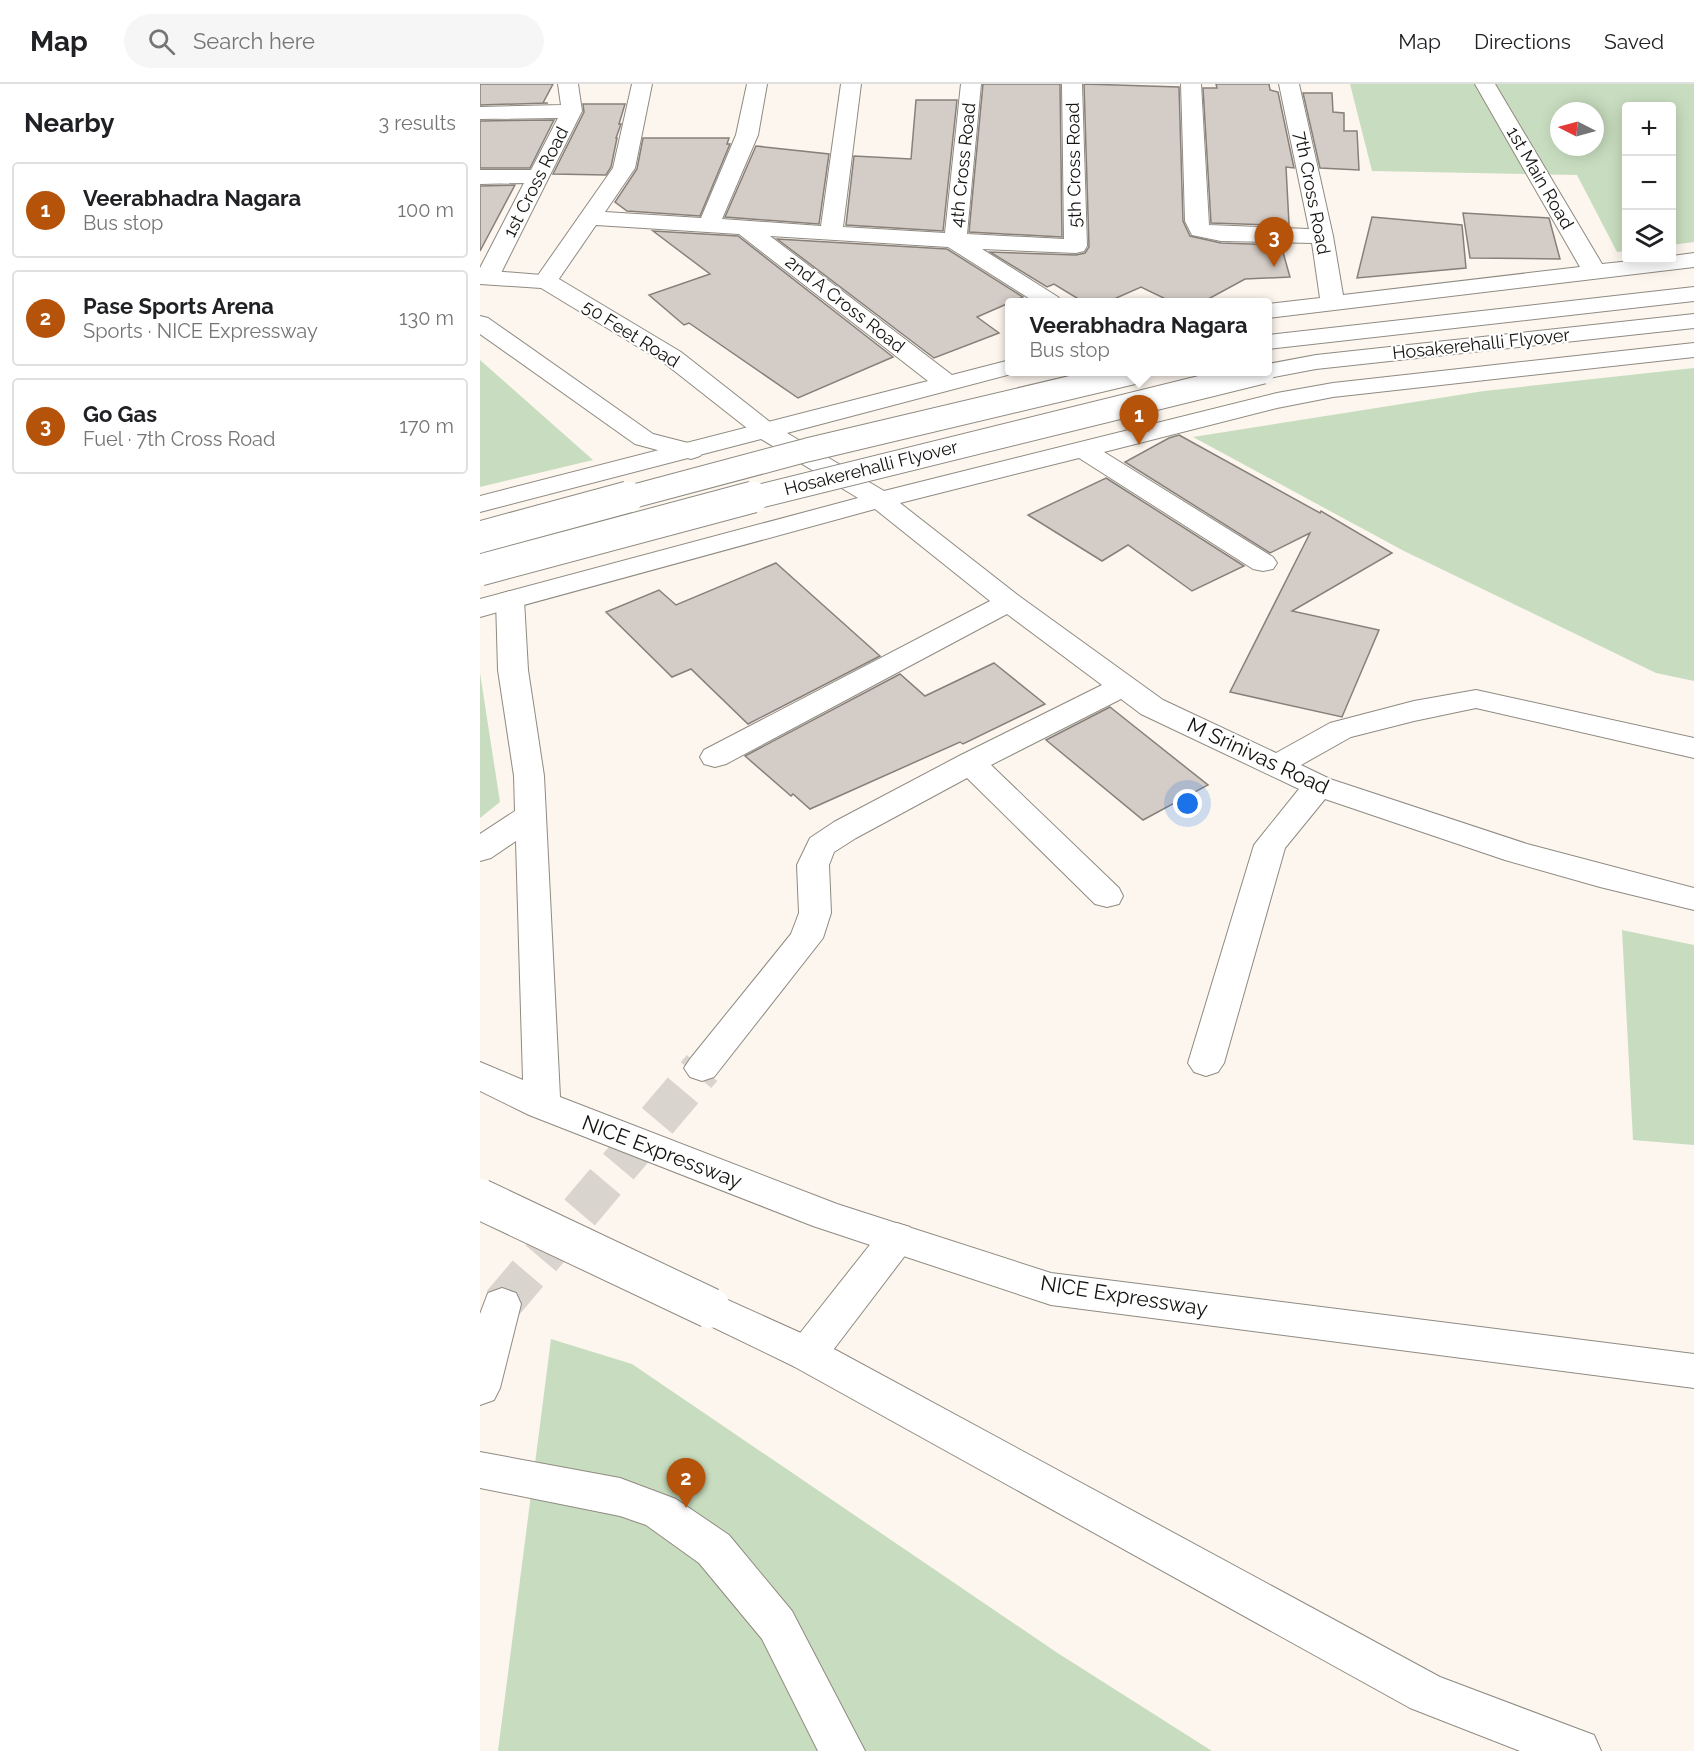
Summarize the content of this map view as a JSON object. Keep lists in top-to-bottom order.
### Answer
{
  "streets": {
    "main road": [
      "4th Cross Road",
      "5th Cross Road",
      "1st Main Road",
      "1st Cross Road",
      "7th Cross Road",
      "2nd A Cross Road",
      "50 Feet Road",
      "Hosakerehalli Flyover",
      "M Srinivas Road",
      "NICE Expressway"
    ]
  },
  "crossings": [
    ["4th Cross Road", "5th Cross Road"],
    ["1st Cross Road", "50 Feet Road"],
    ["50 Feet Road", "M Srinivas Road"]
  ],
  "north": "left",
  "page": {
    "header": "Map",
    "search": "Search here",
    "nav": ["Map", "Directions", "Saved"],
    "heading": ["Nearby", "3 results"],
    "map_buttons": ["+", "−"],
    "list": [
      {
        "mark": "1",
        "name": "Veerabhadra Nagara",
        "note": "Bus stop",
        "value": "100 m"
      },
      {
        "mark": "2",
        "name": "Pase Sports Arena",
        "note": "Sports · NICE Expressway",
        "value": "130 m"
      },
      {
        "mark": "3",
        "name": "Go Gas",
        "note": "Fuel · 7th Cross Road",
        "value": "170 m"
      }
    ],
    "pins": ["3", "1", "2"],
    "popup": ["Veerabhadra Nagara", "Bus stop"]
  }
}
